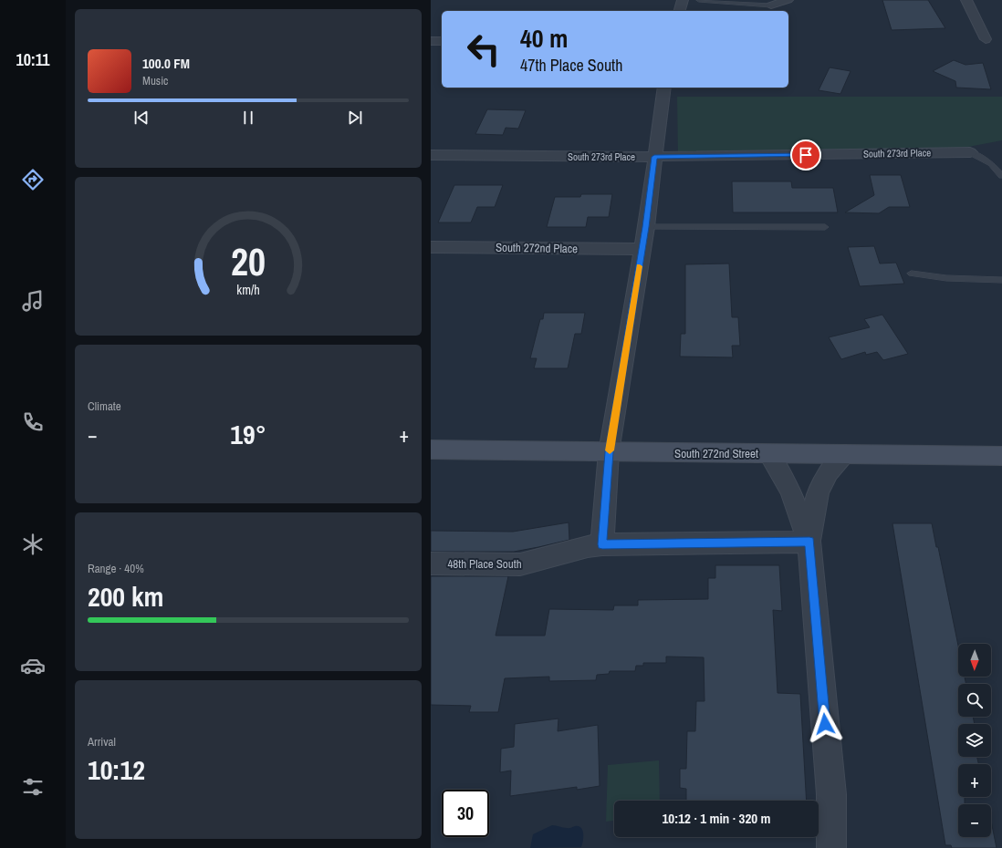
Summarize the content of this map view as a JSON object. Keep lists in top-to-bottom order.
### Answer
{
  "streets": {
    "main road": ["South 272nd Street"],
    "street": ["South 273rd Place", "South 272nd Place", "48th Place South"]
  },
  "north": "bottom",
  "page": {
    "tabs": "10:11",
    "turn": ["40 m", "47th Place South"],
    "song": ["100.0 FM", "Music"],
    "tile": [
      "Climate",
      ["Range · 40%", "200 km"],
      ["Arrival", "10:12"]
    ],
    "heat": ["−", "19°", "+"],
    "map_buttons": ["+", "−"],
    "limit": "30",
    "trip": "10:12 · 1 min · 320 m",
    "gauge": ["20", "km/h"]
  }
}
